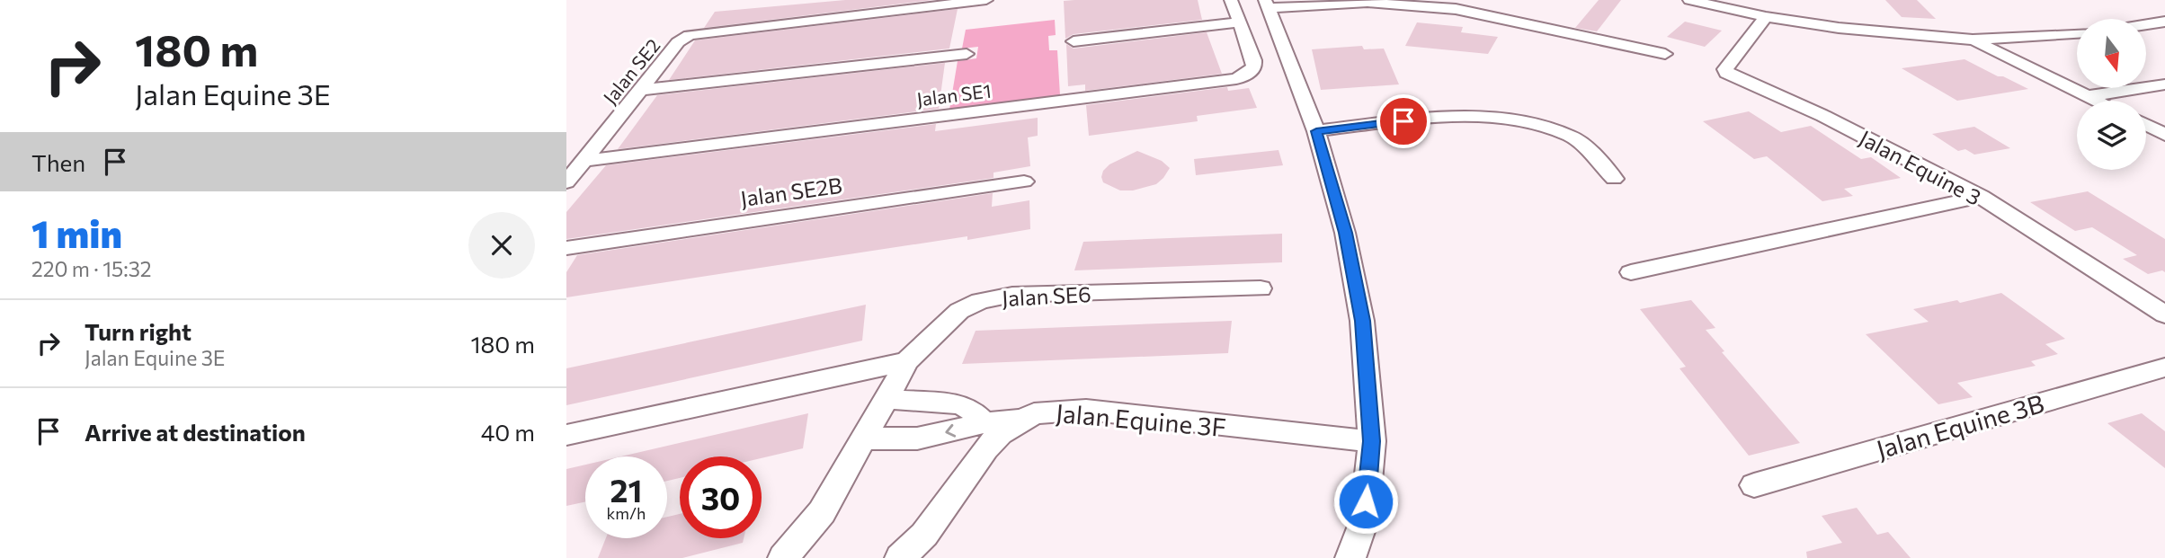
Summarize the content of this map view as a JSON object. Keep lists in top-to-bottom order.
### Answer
{
  "streets": {
    "street": [
      "Jalan SE2",
      "Jalan SE1",
      "Jalan Equine 3",
      "Jalan SE2B",
      "Jalan SE6",
      "Jalan Equine 3F",
      "Jalan Equine 3B"
    ]
  },
  "crossings": [
    ["Jalan SE2", "Jalan SE1"]
  ],
  "north": "bottom",
  "page": {
    "turn": ["180 m", "Jalan Equine 3E"],
    "then": "Then",
    "heading": ["1 min", "220 m · 15:32"],
    "list": [
      {
        "name": "Turn right",
        "note": "Jalan Equine 3E",
        "value": "180 m"
      },
      {
        "name": "Arrive at destination",
        "value": "40 m"
      }
    ],
    "speed": "21 km/h",
    "limit": "30"
  }
}
